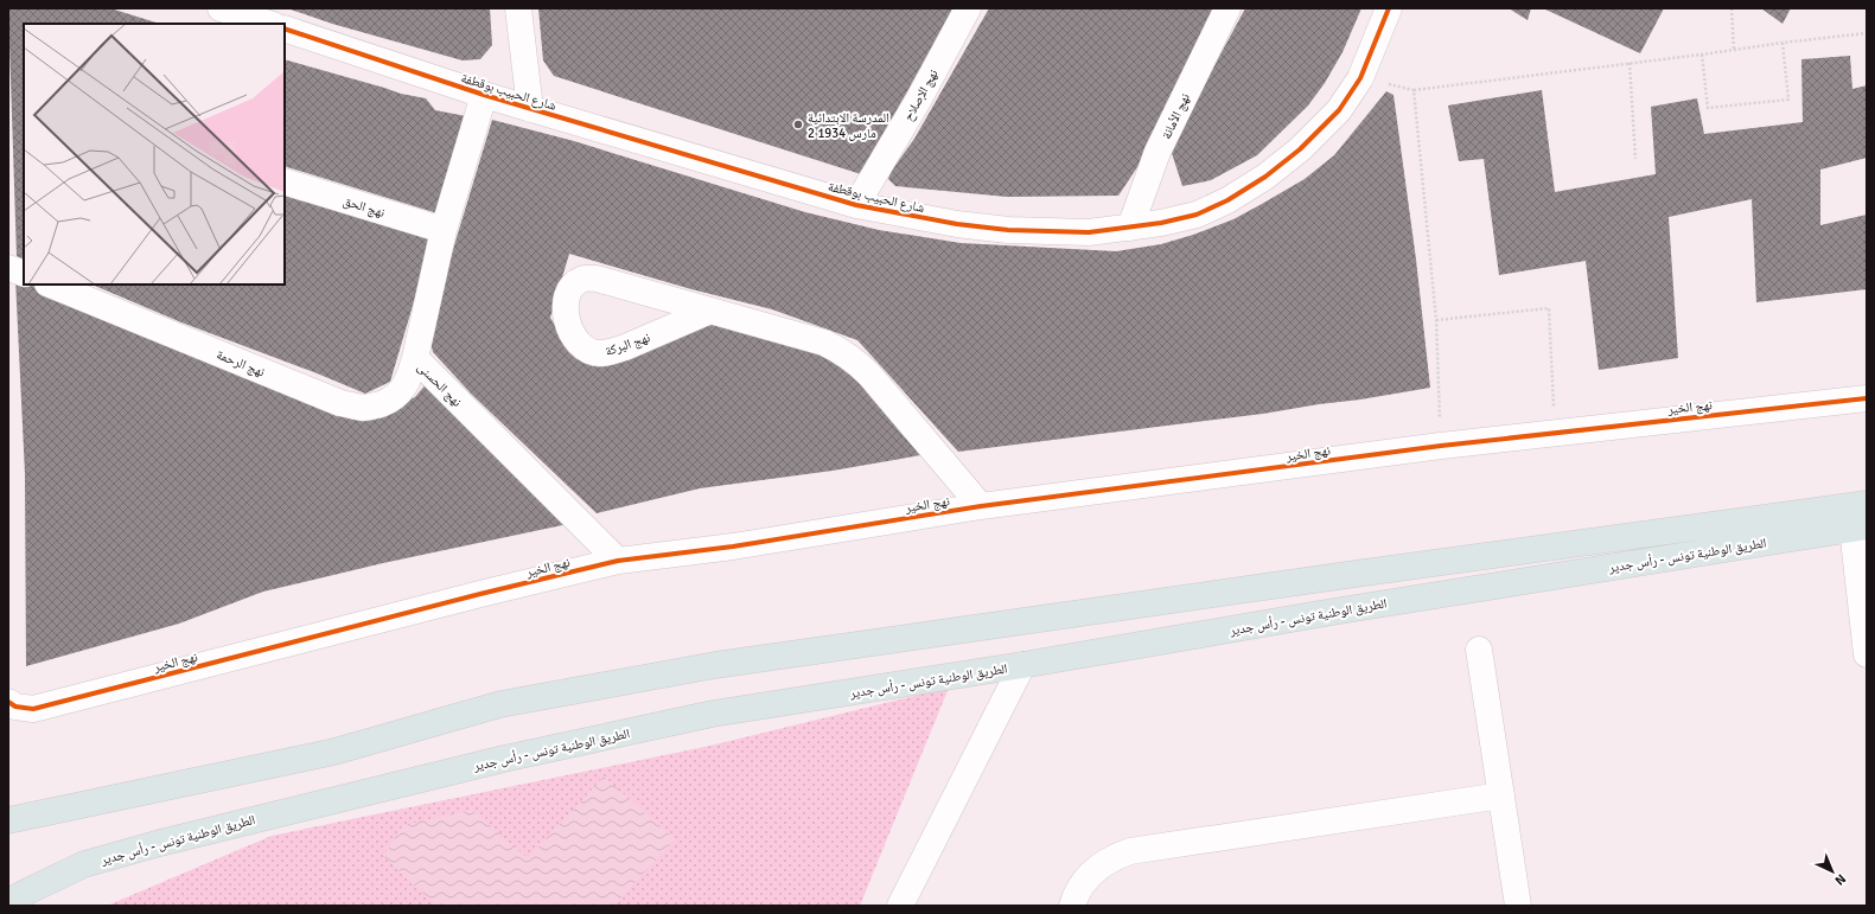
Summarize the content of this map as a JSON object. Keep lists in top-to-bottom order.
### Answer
{
  "streets": {
    "main road": ["الطريق الوطنية تونس - رأس جدير"],
    "street": [
      "شارع الحبيب بوقطفة",
      "نهج الإصلاح",
      "نهج الأمانة",
      "نهج الحق",
      "نهج البركة",
      "نهج الرحمة",
      "نهج الحسنى",
      "نهج الخير"
    ]
  },
  "crossings": [
    ["شارع الحبيب بوقطفة", "نهج الإصلاح"],
    ["شارع الحبيب بوقطفة", "نهج الأمانة"],
    ["شارع الحبيب بوقطفة", "نهج الحسنى"],
    ["نهج الحق", "نهج الحسنى"],
    ["نهج البركة", "نهج الخير"],
    ["نهج الرحمة", "نهج الحسنى"],
    ["نهج الحسنى", "نهج الخير"]
  ],
  "places": ["المدرسة الابتدائية 2 مارس 1934"],
  "north": "bottom right"
}
